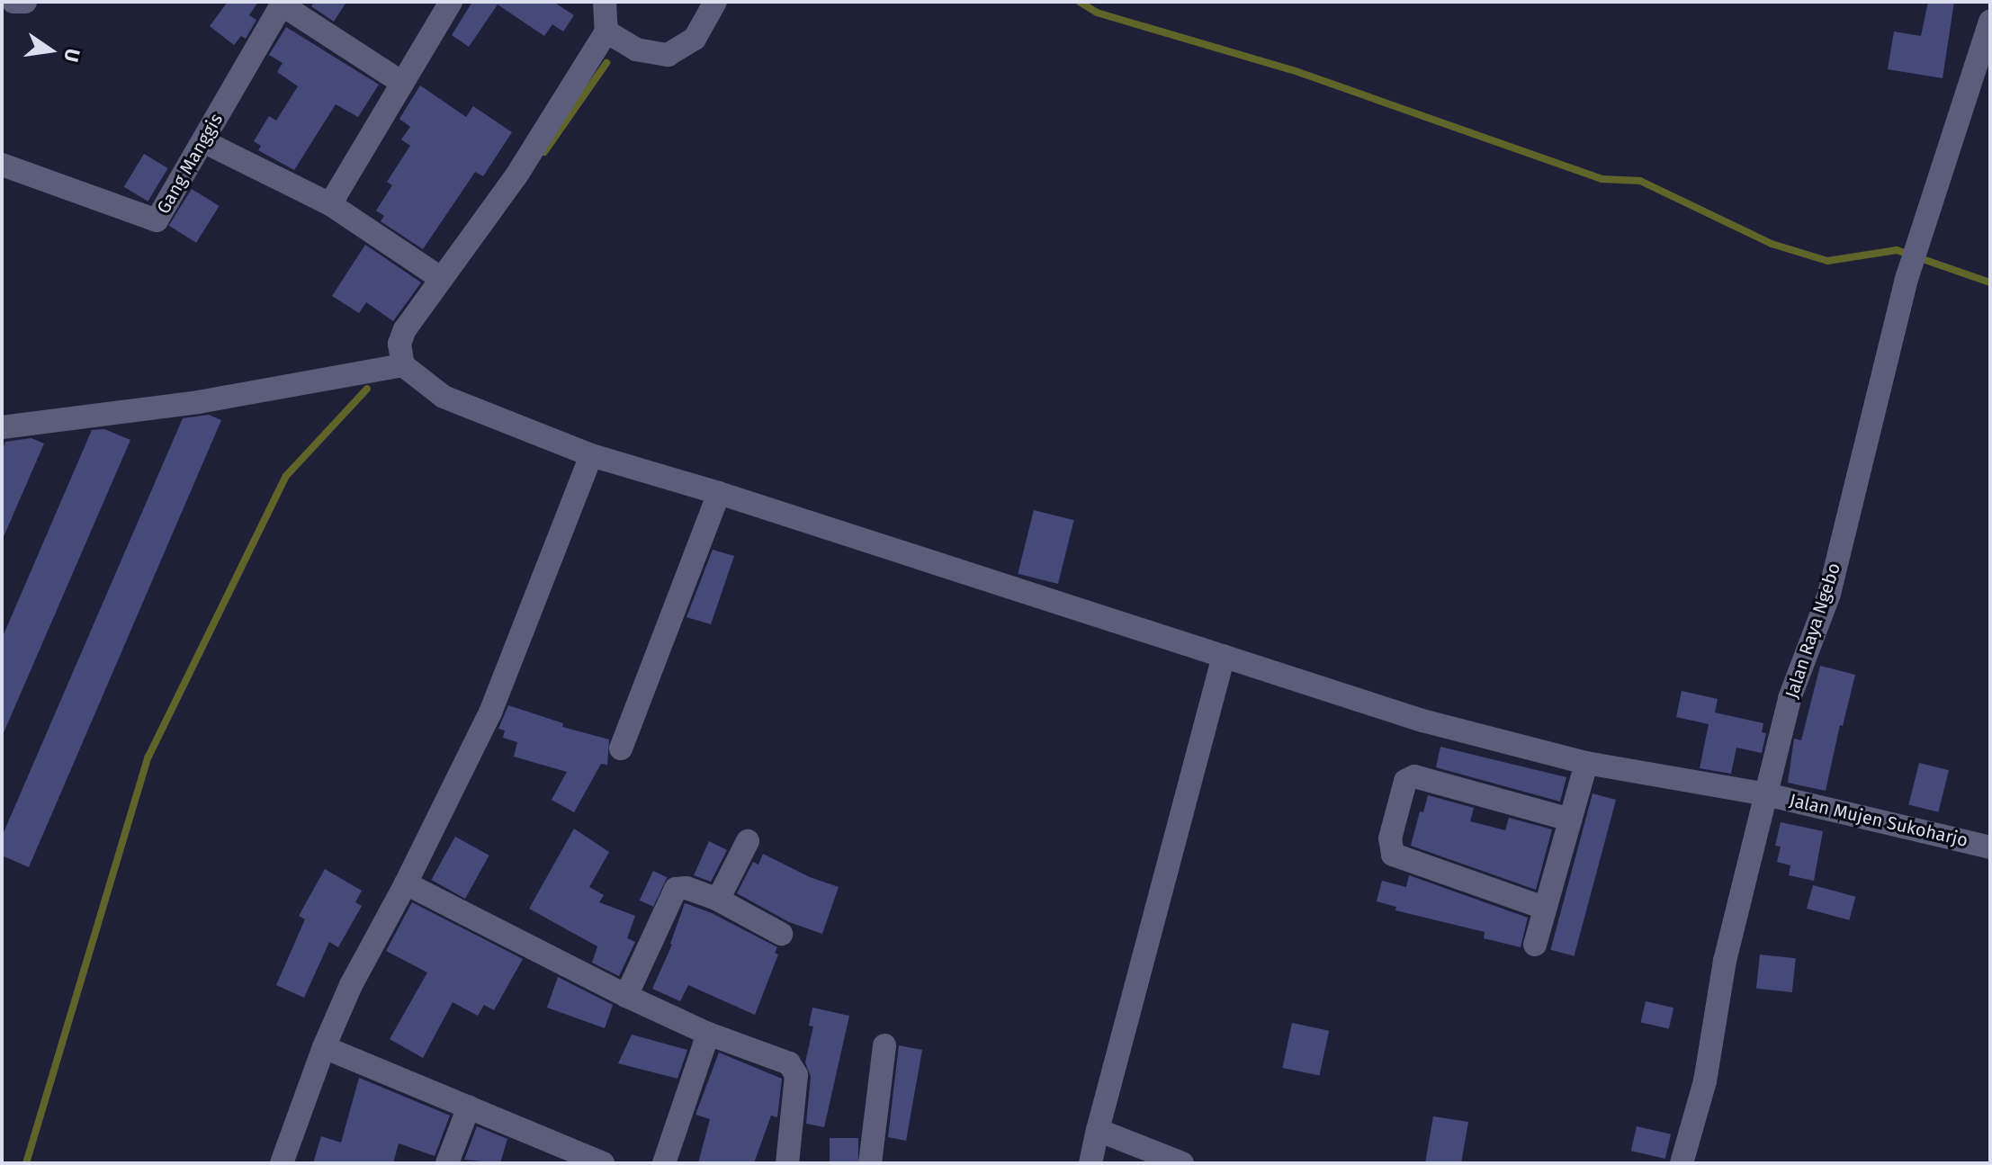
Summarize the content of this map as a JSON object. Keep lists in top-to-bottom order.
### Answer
{
  "streets": {
    "street": ["Gang Manggis", "Jalan Raya Ngebo", "Jalan Mujen Sukoharjo"]
  },
  "crossings": [
    ["Jalan Raya Ngebo", "Jalan Mujen Sukoharjo"]
  ],
  "north": "right"
}
